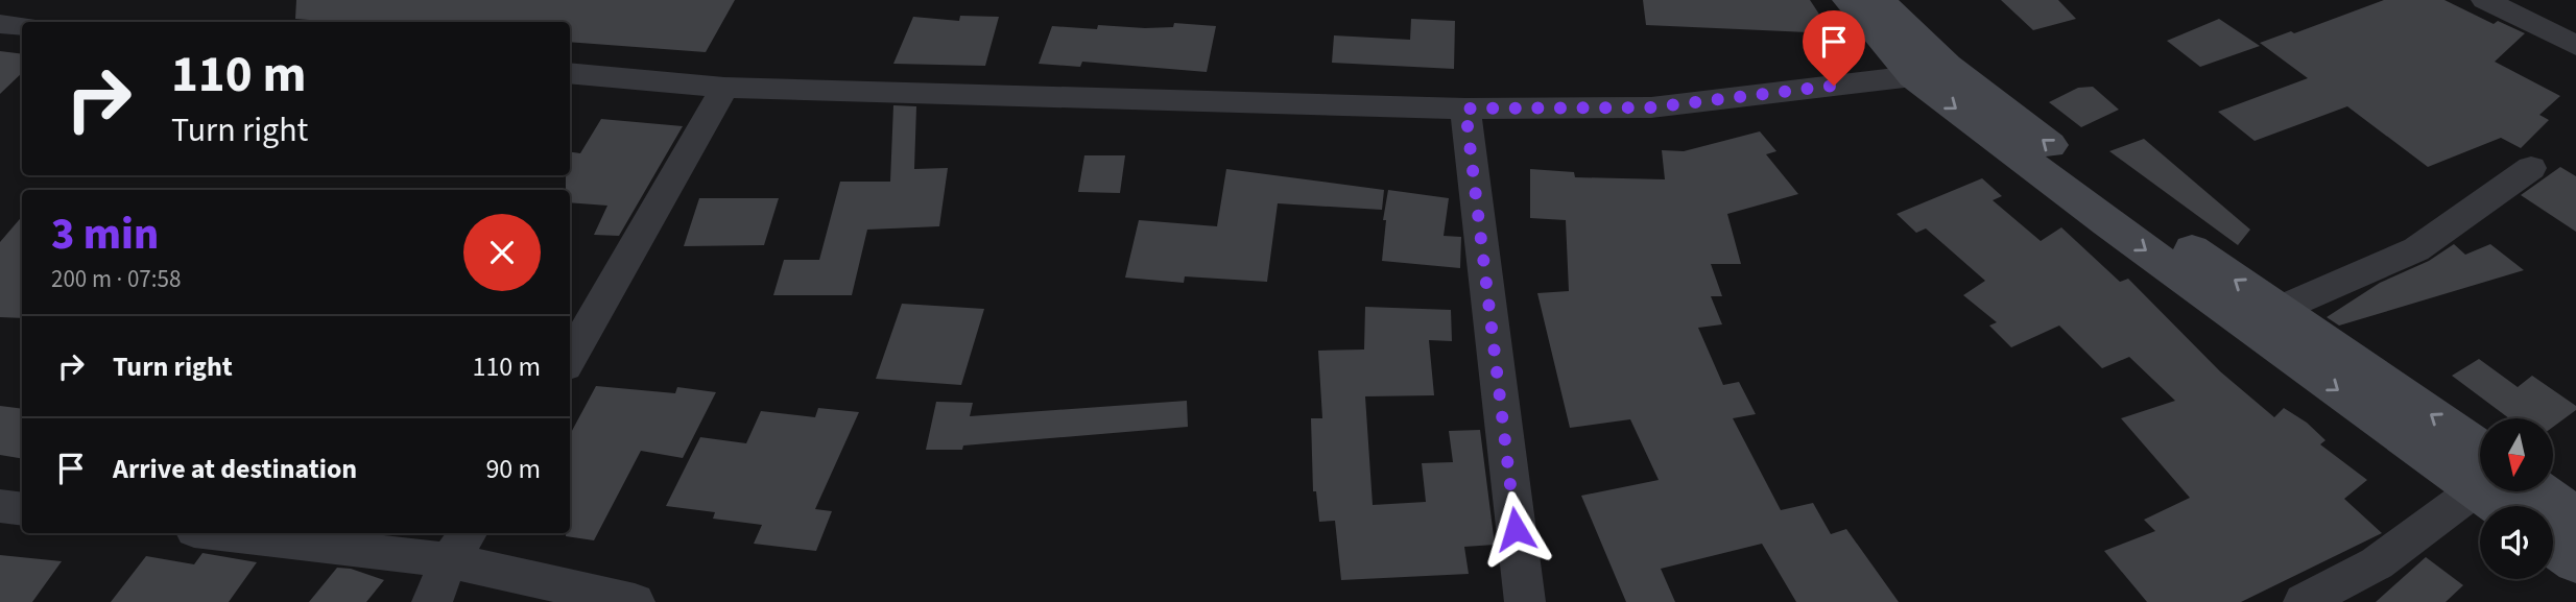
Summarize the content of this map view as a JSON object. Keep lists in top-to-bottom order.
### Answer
{
  "north": "bottom",
  "page": {
    "turn": ["110 m", "Turn right"],
    "heading": ["3 min", "200 m · 07:58"],
    "list": [
      {
        "name": "Turn right",
        "value": "110 m"
      },
      {
        "name": "Arrive at destination",
        "value": "90 m"
      }
    ]
  }
}
